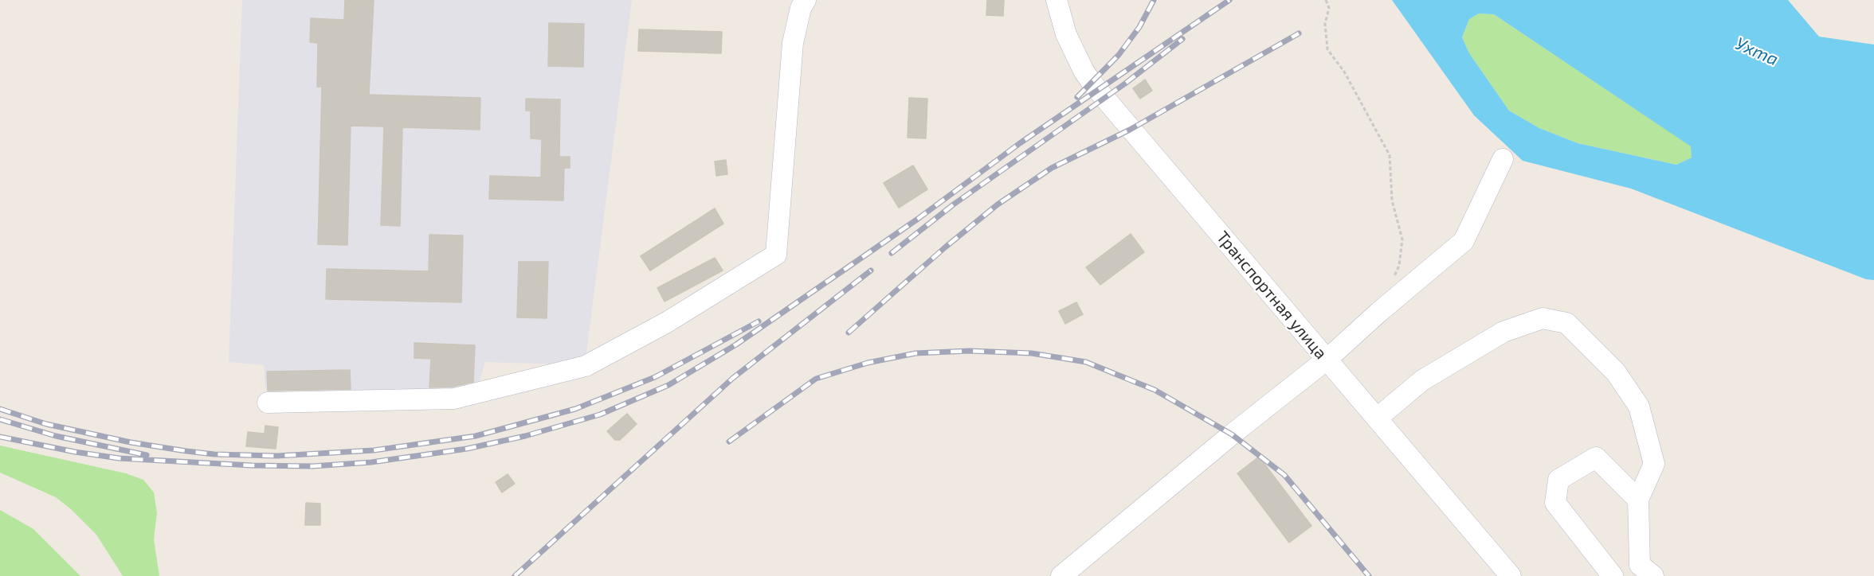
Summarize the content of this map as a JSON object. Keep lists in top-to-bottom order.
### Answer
{
  "streets": {
    "street": ["Транспортная улица"]
  },
  "water": ["Ухта"]
}
